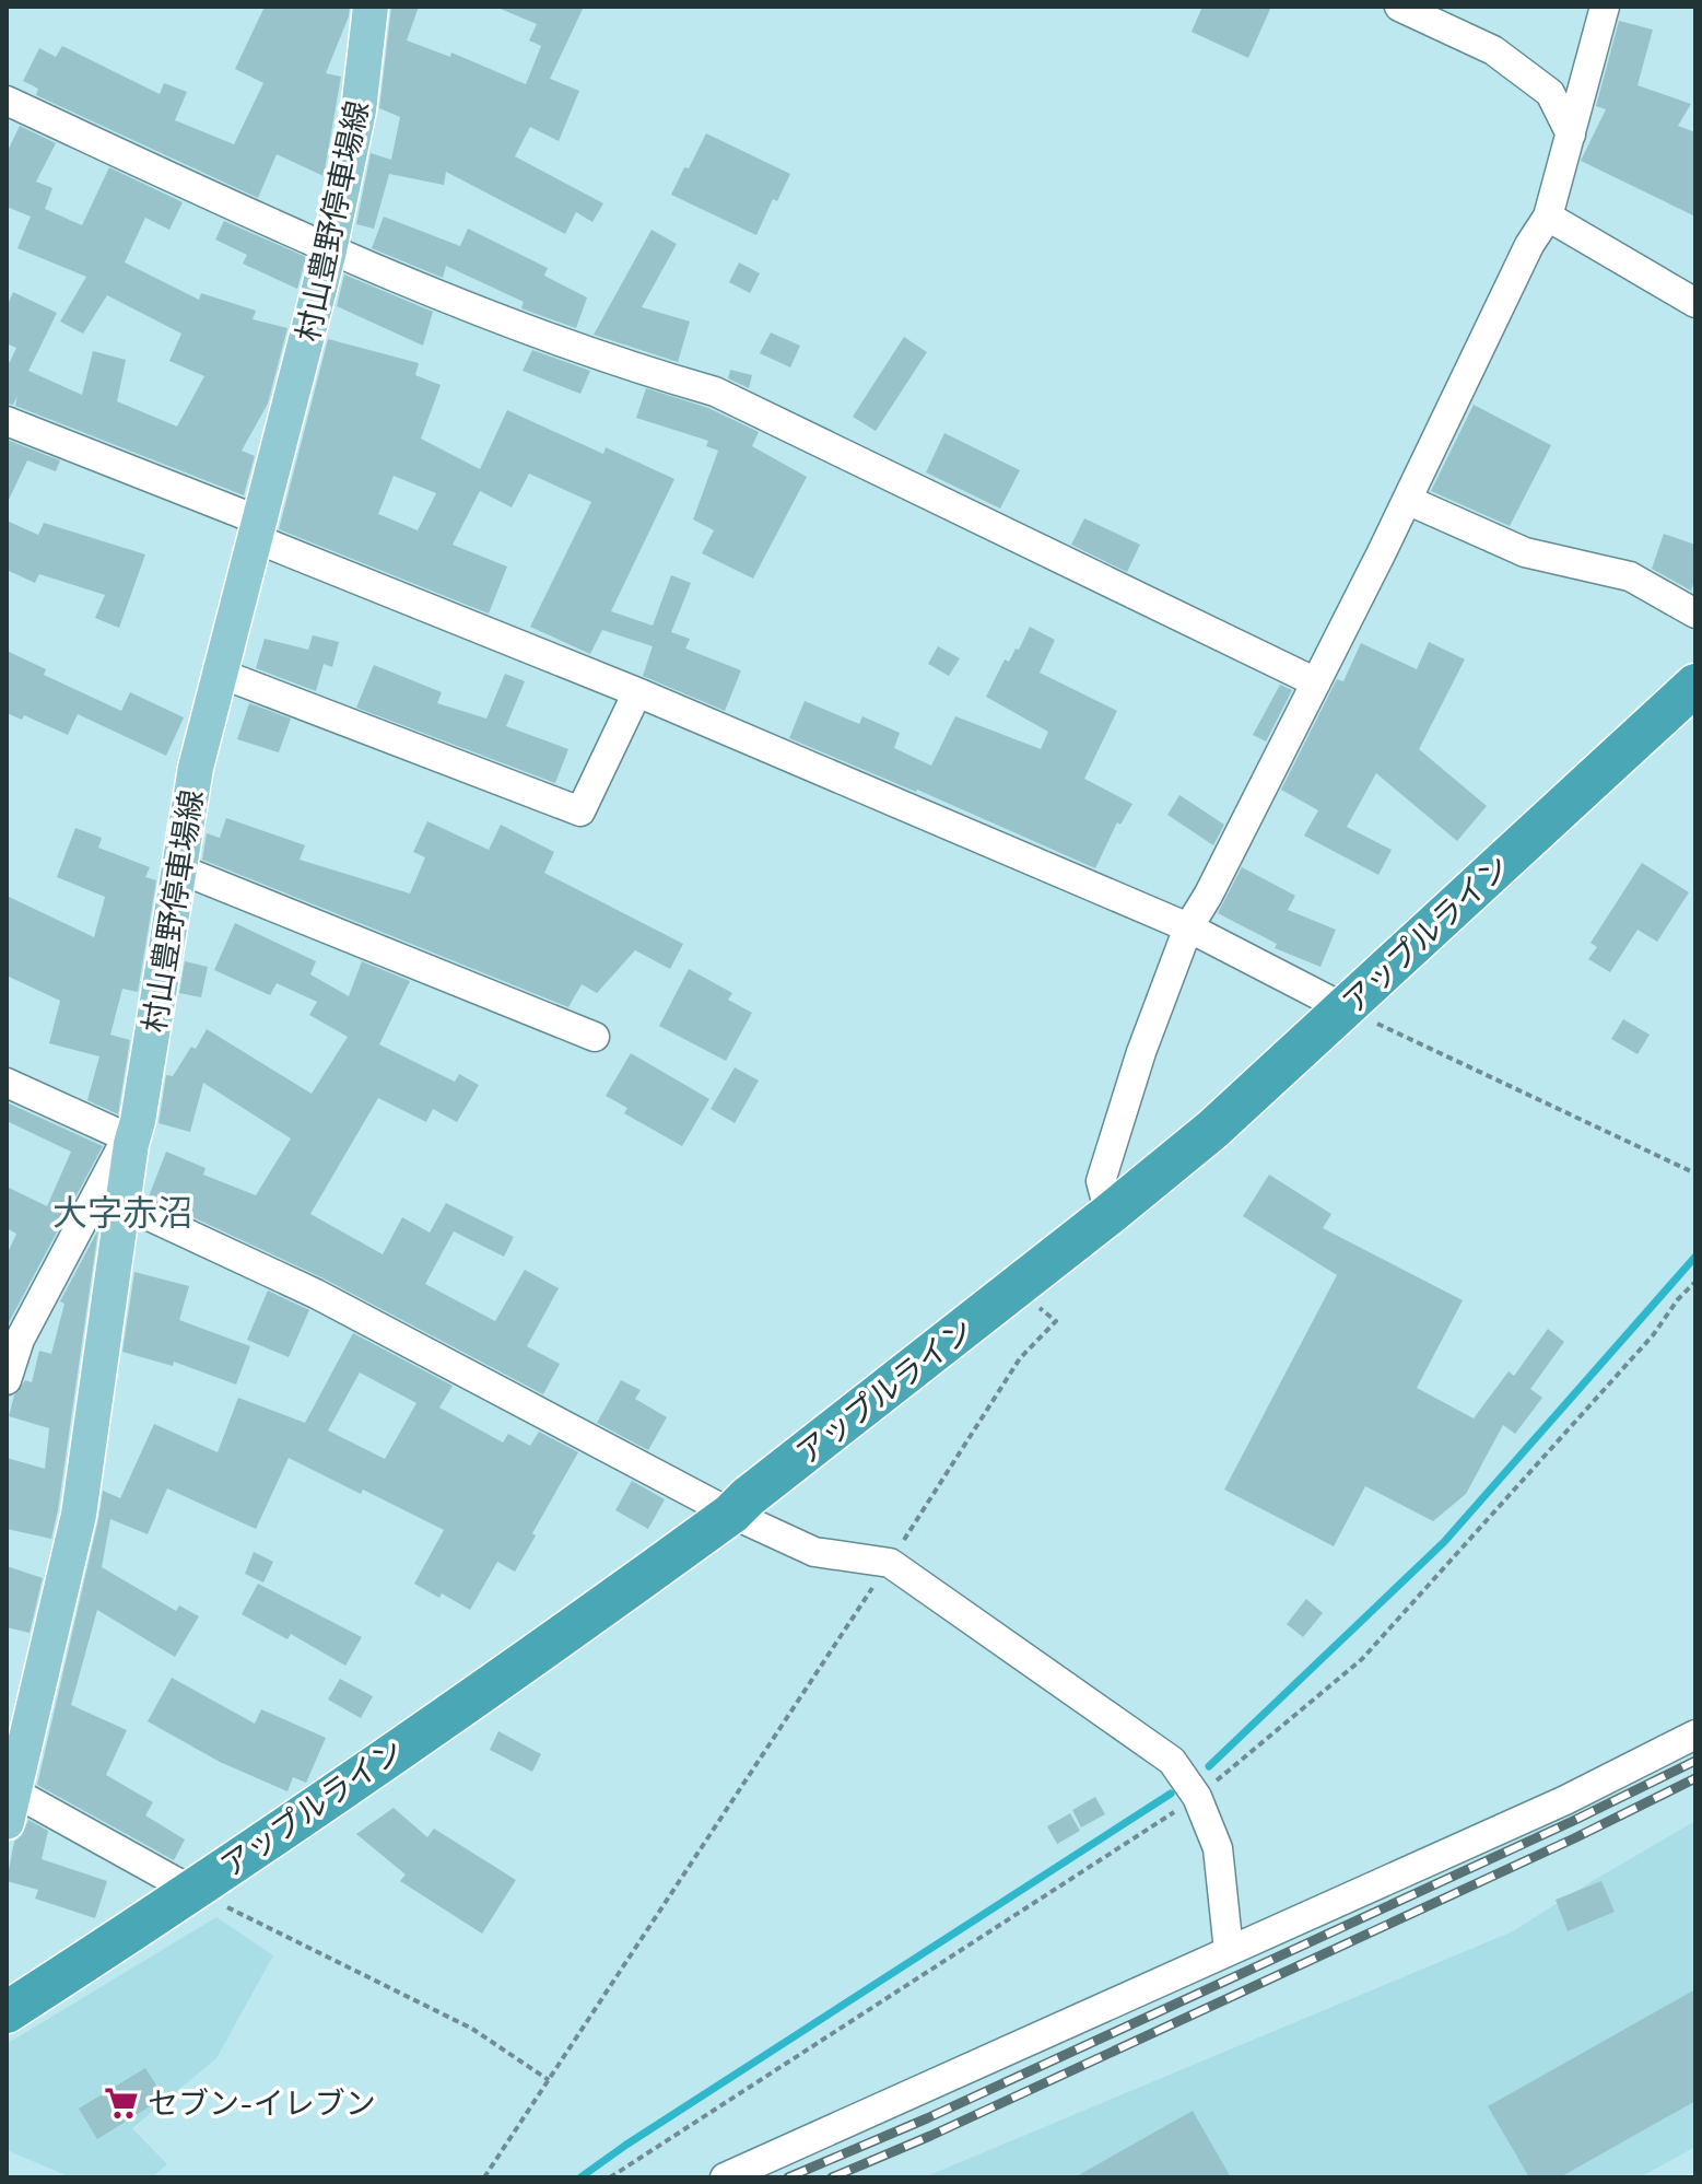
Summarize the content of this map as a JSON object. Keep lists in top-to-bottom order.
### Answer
{
  "streets": {
    "highway": ["アップルライン"],
    "main road": ["村山豊野停車場線"]
  },
  "districts": ["大字赤沼"],
  "places": {
    "supermarket": ["セブン-イレブン"]
  }
}
